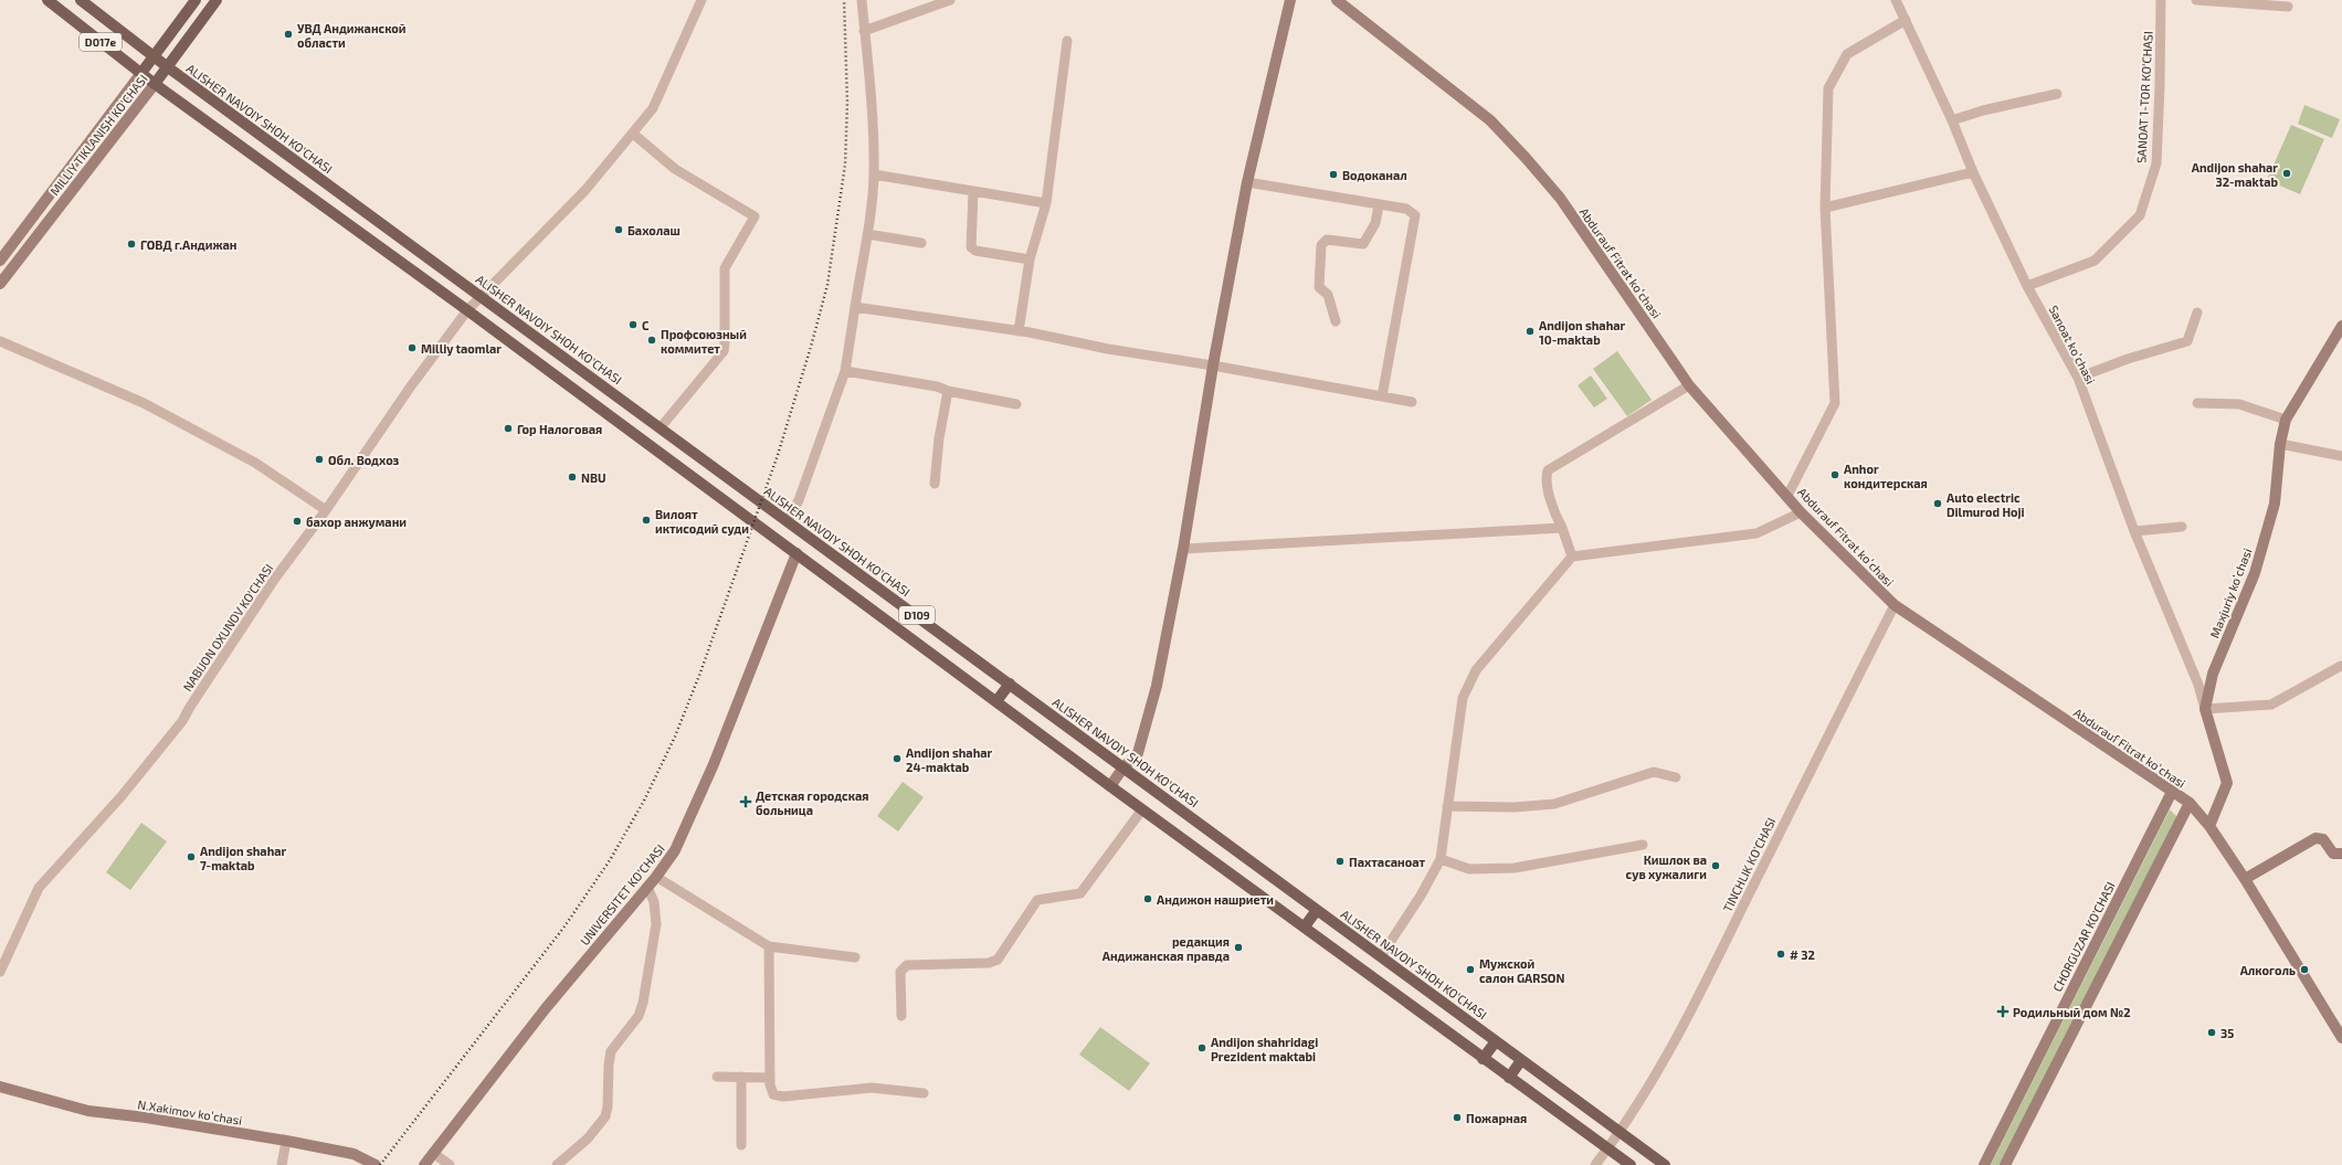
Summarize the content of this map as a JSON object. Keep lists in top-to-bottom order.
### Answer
{
  "streets": {
    "main road": [
      "D017e",
      "ALISHER NAVOIY SHOH KO'CHASI",
      "MILLIY TIKLANISH KO'CHASI",
      "Abdurauf Fitrat koʻchasi",
      "Maxjuriy koʻchasi",
      "D109",
      "UNIVERSITET KО‘CHASI",
      "CHORGUZAR KO'CHASI",
      "N.Xakimov koʻchasi"
    ],
    "street": [
      "SANOAT 1-TOR KO‘CHASI",
      "Sanoat koʻchasi",
      "NABIJON OXUNOV KO'CHASI",
      "TINCHLIK KО‘CHASI"
    ]
  },
  "crossings": [
    ["D017e", "MILLIY TIKLANISH KO'CHASI"],
    ["D017e", "D109"],
    ["SANOAT 1-TOR KO‘CHASI", "Sanoat koʻchasi"],
    ["ALISHER NAVOIY SHOH KO'CHASI", "MILLIY TIKLANISH KO'CHASI"],
    ["ALISHER NAVOIY SHOH KO'CHASI", "NABIJON OXUNOV KO'CHASI"],
    ["ALISHER NAVOIY SHOH KO'CHASI", "TINCHLIK KО‘CHASI"],
    ["MILLIY TIKLANISH KO'CHASI", "D109"],
    ["Abdurauf Fitrat koʻchasi", "Maxjuriy koʻchasi"],
    ["Abdurauf Fitrat koʻchasi", "TINCHLIK KО‘CHASI"],
    ["Abdurauf Fitrat koʻchasi", "CHORGUZAR KO'CHASI"],
    ["Sanoat koʻchasi", "Maxjuriy koʻchasi"],
    ["D109", "NABIJON OXUNOV KO'CHASI"],
    ["D109", "TINCHLIK KО‘CHASI"],
    ["D109", "UNIVERSITET KО‘CHASI"]
  ],
  "places": {
    "other": [
      "УВД Андижанской области",
      "Andijon shahar 32-maktab",
      "Водоканал",
      "Бахолаш",
      "ГОВД г.Андижан",
      "С",
      "Andijon shahar 10-maktab",
      "Профсоюзный коммитет",
      "Milliy taomlar",
      "Гор Налоговая",
      "Обл. Водхоз",
      "Anhor кондитерская",
      "NBU",
      "Auto electric Dilmurod Hoji",
      "Вилоят иктисодий суди",
      "бахор анжумани",
      "Andijon shahar 24-maktab",
      "Andijon shahar 7-maktab",
      "Пахтасаноат",
      "Кишлок ва сув хужалиги",
      "Андижон нашриети",
      "редакция Андижанская правда",
      "# 32",
      "Мужской салон GARSON",
      "Алкоголь",
      "35",
      "Andijon shahridagi Prezident maktabi",
      "Пожарная"
    ],
    "health": ["Детская городская больница", "Родильный дом №2"]
  }
}
